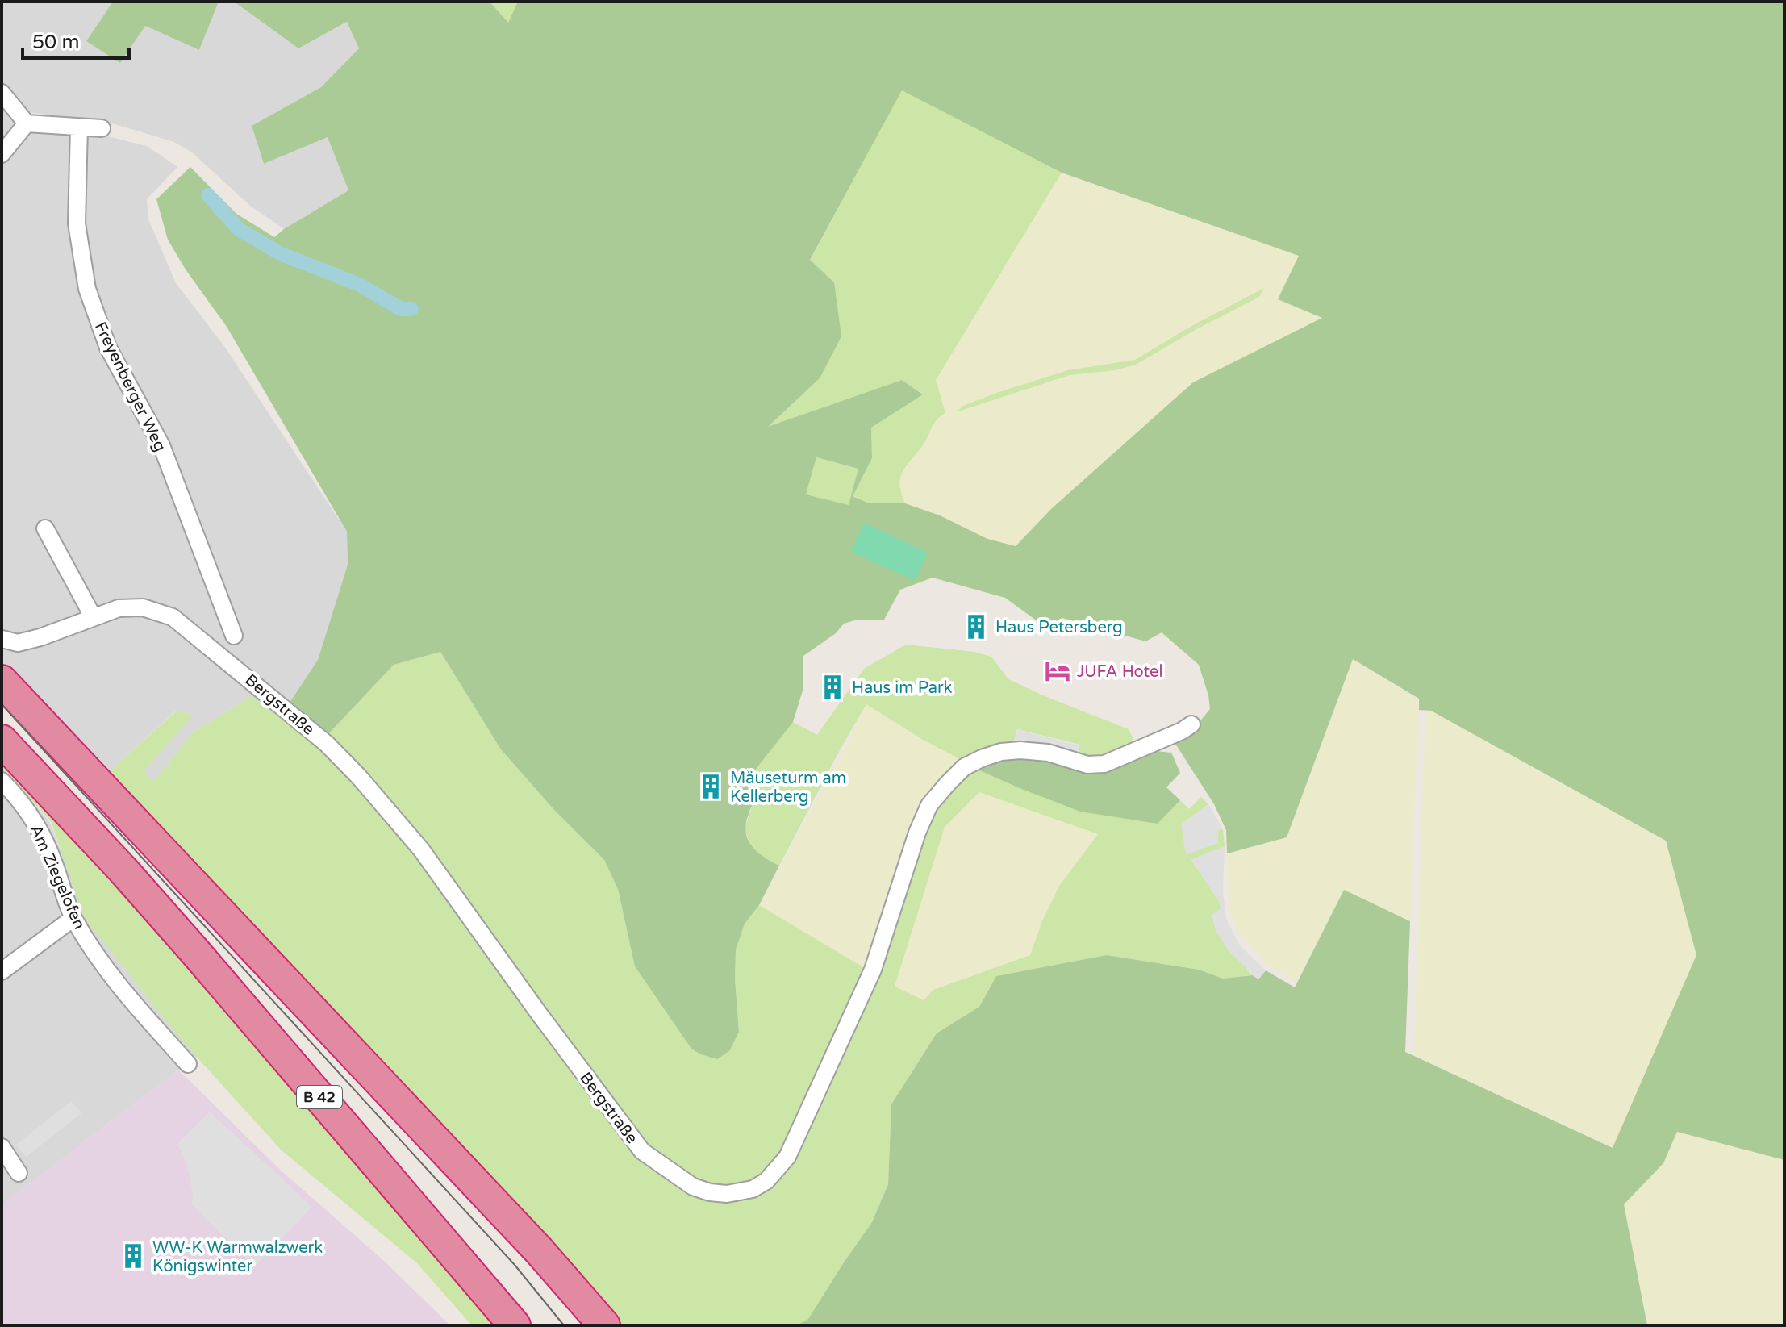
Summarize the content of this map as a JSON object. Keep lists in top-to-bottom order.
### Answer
{
  "streets": {
    "highway": ["B 42"],
    "street": ["Freyenberger Weg", "Bergstraße", "Am Ziegelofen"]
  },
  "places": {
    "building": [
      "Haus Petersberg",
      "Haus im Park",
      "Mäuseturm am Kellerberg",
      "WW-K Warmwalzwerk Königswinter"
    ],
    "hotel": ["JUFA Hotel"]
  },
  "scale_bar": "50 m"
}
